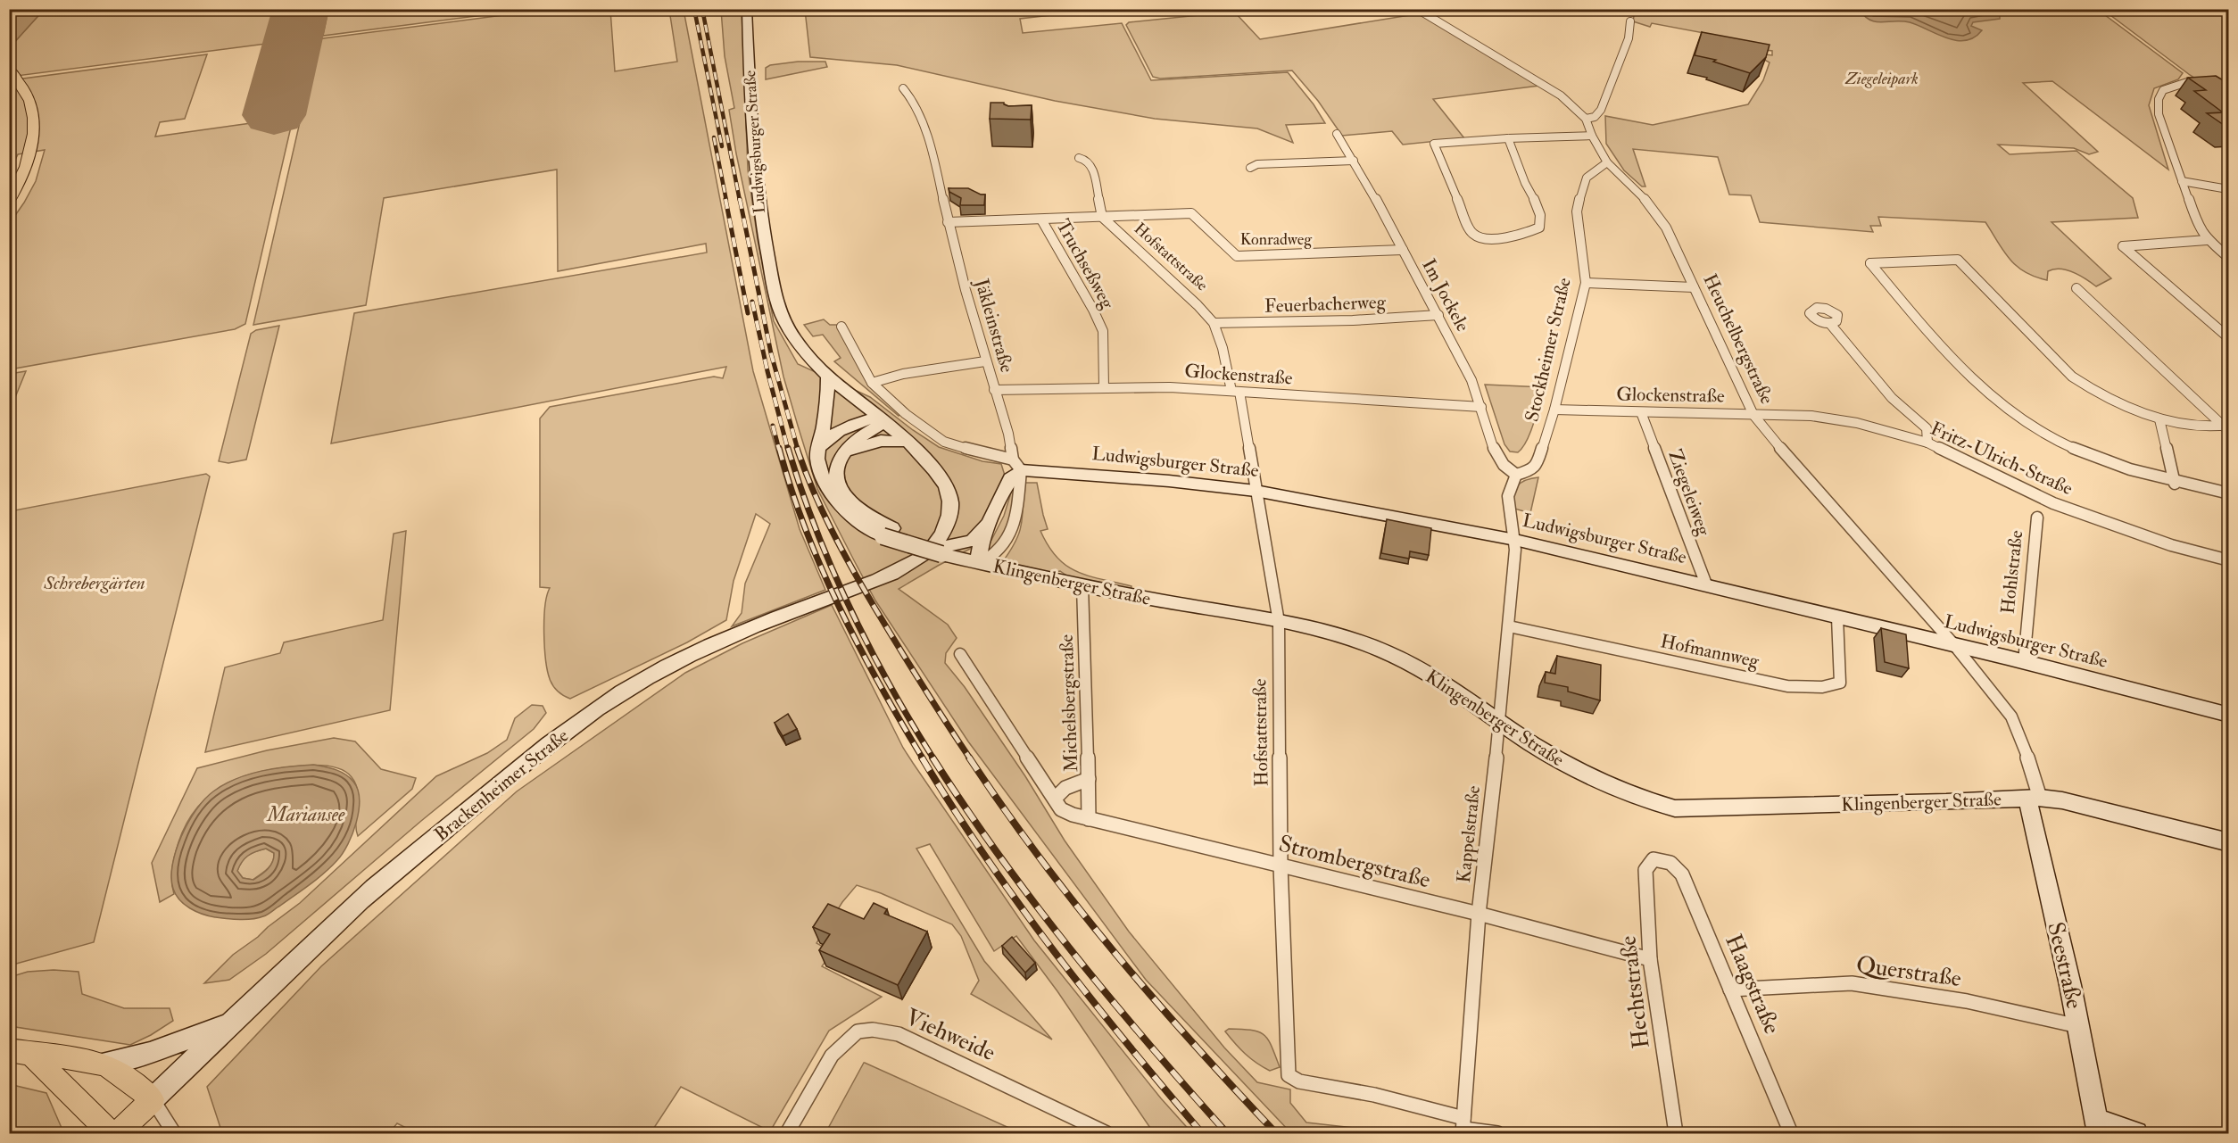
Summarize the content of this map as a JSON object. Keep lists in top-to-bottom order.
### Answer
{
  "streets": {
    "main road": ["Brackenheimer Straße"],
    "street": [
      "Ludwigsburger Straße",
      "Konradweg",
      "Hofstattstraße",
      "Truchseßweg",
      "Im Jockele",
      "Feuerbacherweg",
      "Jäkleinstraße",
      "Heuchelbergstraße",
      "Stockheimer Straße",
      "Glockenstraße",
      "Fritz-Ulrich-Straße",
      "Ziegeleiweg",
      "Hohlstraße",
      "Klingenberger Straße",
      "Hofmannweg",
      "Michelsbergstraße",
      "Kappelstraße",
      "Strombergstraße",
      "Seestraße",
      "Querstraße",
      "Haagstraße",
      "Hechtstraße",
      "Viehweide"
    ]
  },
  "crossings": [
    ["Ludwigsburger Straße", "Hofstattstraße"],
    ["Ludwigsburger Straße", "Jäkleinstraße"],
    ["Ludwigsburger Straße", "Heuchelbergstraße"],
    ["Ludwigsburger Straße", "Ziegeleiweg"],
    ["Ludwigsburger Straße", "Hohlstraße"],
    ["Ludwigsburger Straße", "Klingenberger Straße"],
    ["Ludwigsburger Straße", "Hofmannweg"],
    ["Ludwigsburger Straße", "Brackenheimer Straße"],
    ["Ludwigsburger Straße", "Kappelstraße"],
    ["Konradweg", "Hofstattstraße"],
    ["Konradweg", "Truchseßweg"],
    ["Konradweg", "Im Jockele"],
    ["Konradweg", "Jäkleinstraße"],
    ["Hofstattstraße", "Feuerbacherweg"],
    ["Hofstattstraße", "Glockenstraße"],
    ["Hofstattstraße", "Klingenberger Straße"],
    ["Hofstattstraße", "Kappelstraße"],
    ["Hofstattstraße", "Strombergstraße"],
    ["Truchseßweg", "Glockenstraße"],
    ["Im Jockele", "Feuerbacherweg"],
    ["Im Jockele", "Stockheimer Straße"],
    ["Im Jockele", "Glockenstraße"],
    ["Jäkleinstraße", "Glockenstraße"],
    ["Jäkleinstraße", "Klingenberger Straße"],
    ["Heuchelbergstraße", "Stockheimer Straße"],
    ["Heuchelbergstraße", "Glockenstraße"],
    ["Heuchelbergstraße", "Fritz-Ulrich-Straße"],
    ["Stockheimer Straße", "Glockenstraße"],
    ["Glockenstraße", "Fritz-Ulrich-Straße"],
    ["Glockenstraße", "Ziegeleiweg"],
    ["Klingenberger Straße", "Michelsbergstraße"],
    ["Klingenberger Straße", "Kappelstraße"],
    ["Klingenberger Straße", "Seestraße"],
    ["Hofmannweg", "Kappelstraße"],
    ["Michelsbergstraße", "Strombergstraße"],
    ["Kappelstraße", "Strombergstraße"],
    ["Strombergstraße", "Hechtstraße"],
    ["Seestraße", "Querstraße"],
    ["Querstraße", "Haagstraße"],
    ["Haagstraße", "Hechtstraße"]
  ],
  "water": ["Mariansee"],
  "parks": ["Ziegeleipark", "Schrebergärten"]
}
